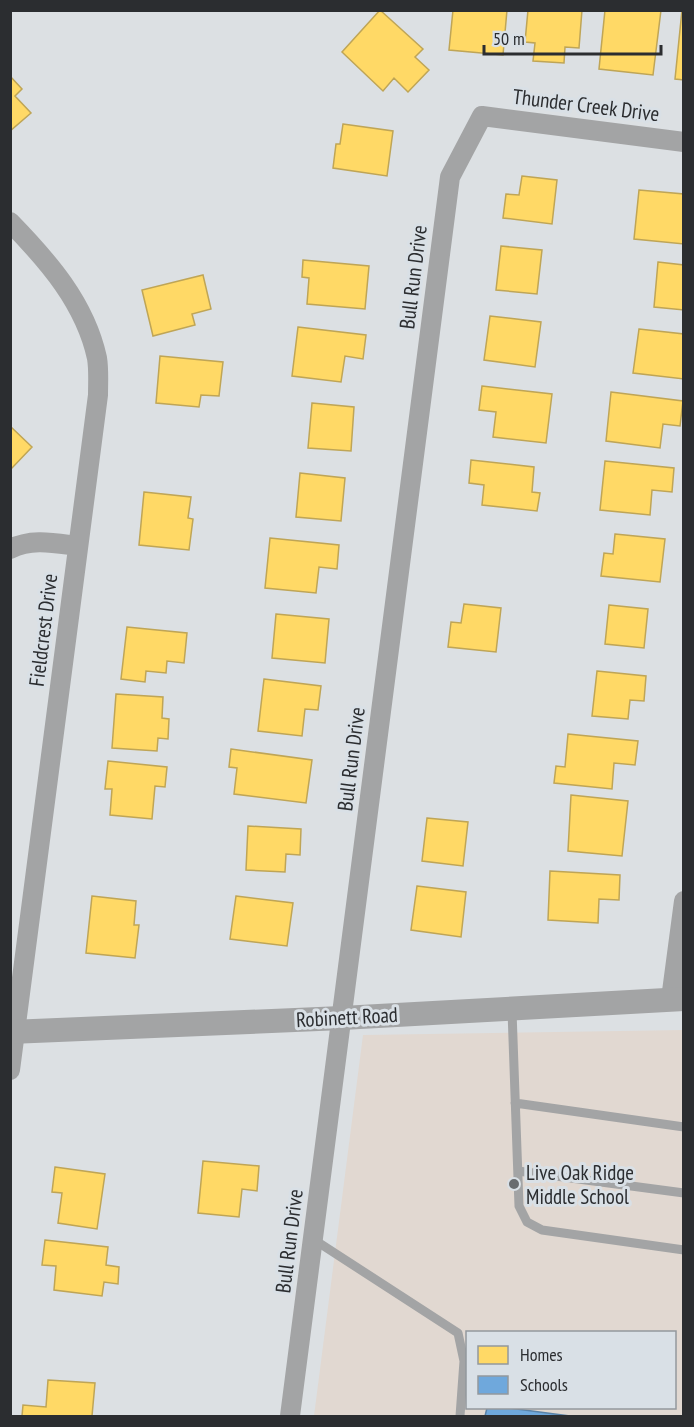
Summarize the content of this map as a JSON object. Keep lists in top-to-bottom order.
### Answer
{
  "streets": {
    "street": [
      "Thunder Creek Drive",
      "Bull Run Drive",
      "Fieldcrest Drive",
      "Robinett Road"
    ]
  },
  "crossings": [
    ["Thunder Creek Drive", "Bull Run Drive"],
    ["Bull Run Drive", "Robinett Road"],
    ["Fieldcrest Drive", "Robinett Road"]
  ],
  "places": ["Live Oak Ridge Middle School"],
  "legend": ["Homes", "Schools"],
  "scale_bar": "50 m"
}
